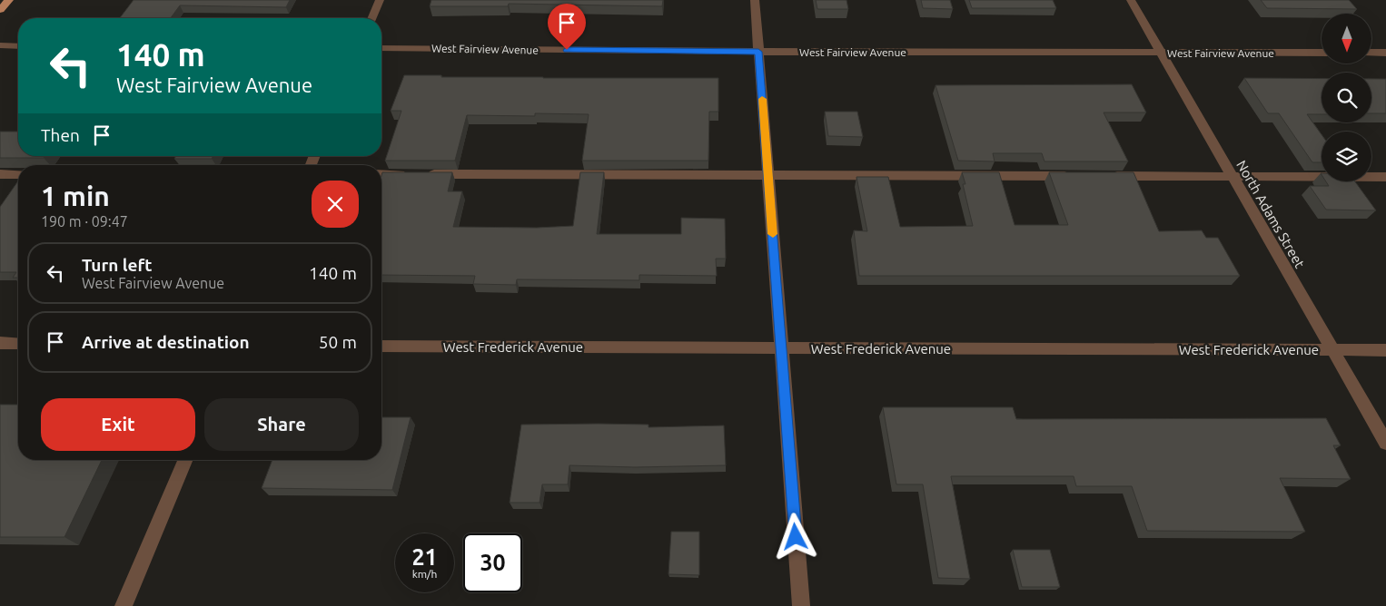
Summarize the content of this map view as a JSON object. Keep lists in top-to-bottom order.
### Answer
{
  "streets": {
    "street": ["West Fairview Avenue", "North Adams Street", "West Frederick Avenue"]
  },
  "crossings": [
    ["West Fairview Avenue", "North Adams Street"],
    ["North Adams Street", "West Frederick Avenue"]
  ],
  "north": "bottom",
  "page": {
    "turn": ["140 m", "West Fairview Avenue"],
    "then": "Then",
    "heading": ["1 min", "190 m · 09:47"],
    "list": [
      {
        "name": "Turn left",
        "note": "West Fairview Avenue",
        "value": "140 m"
      },
      {
        "name": "Arrive at destination",
        "value": "50 m"
      }
    ],
    "buttons": ["Exit", "Share"],
    "speed": "21 km/h",
    "limit": "30"
  }
}
